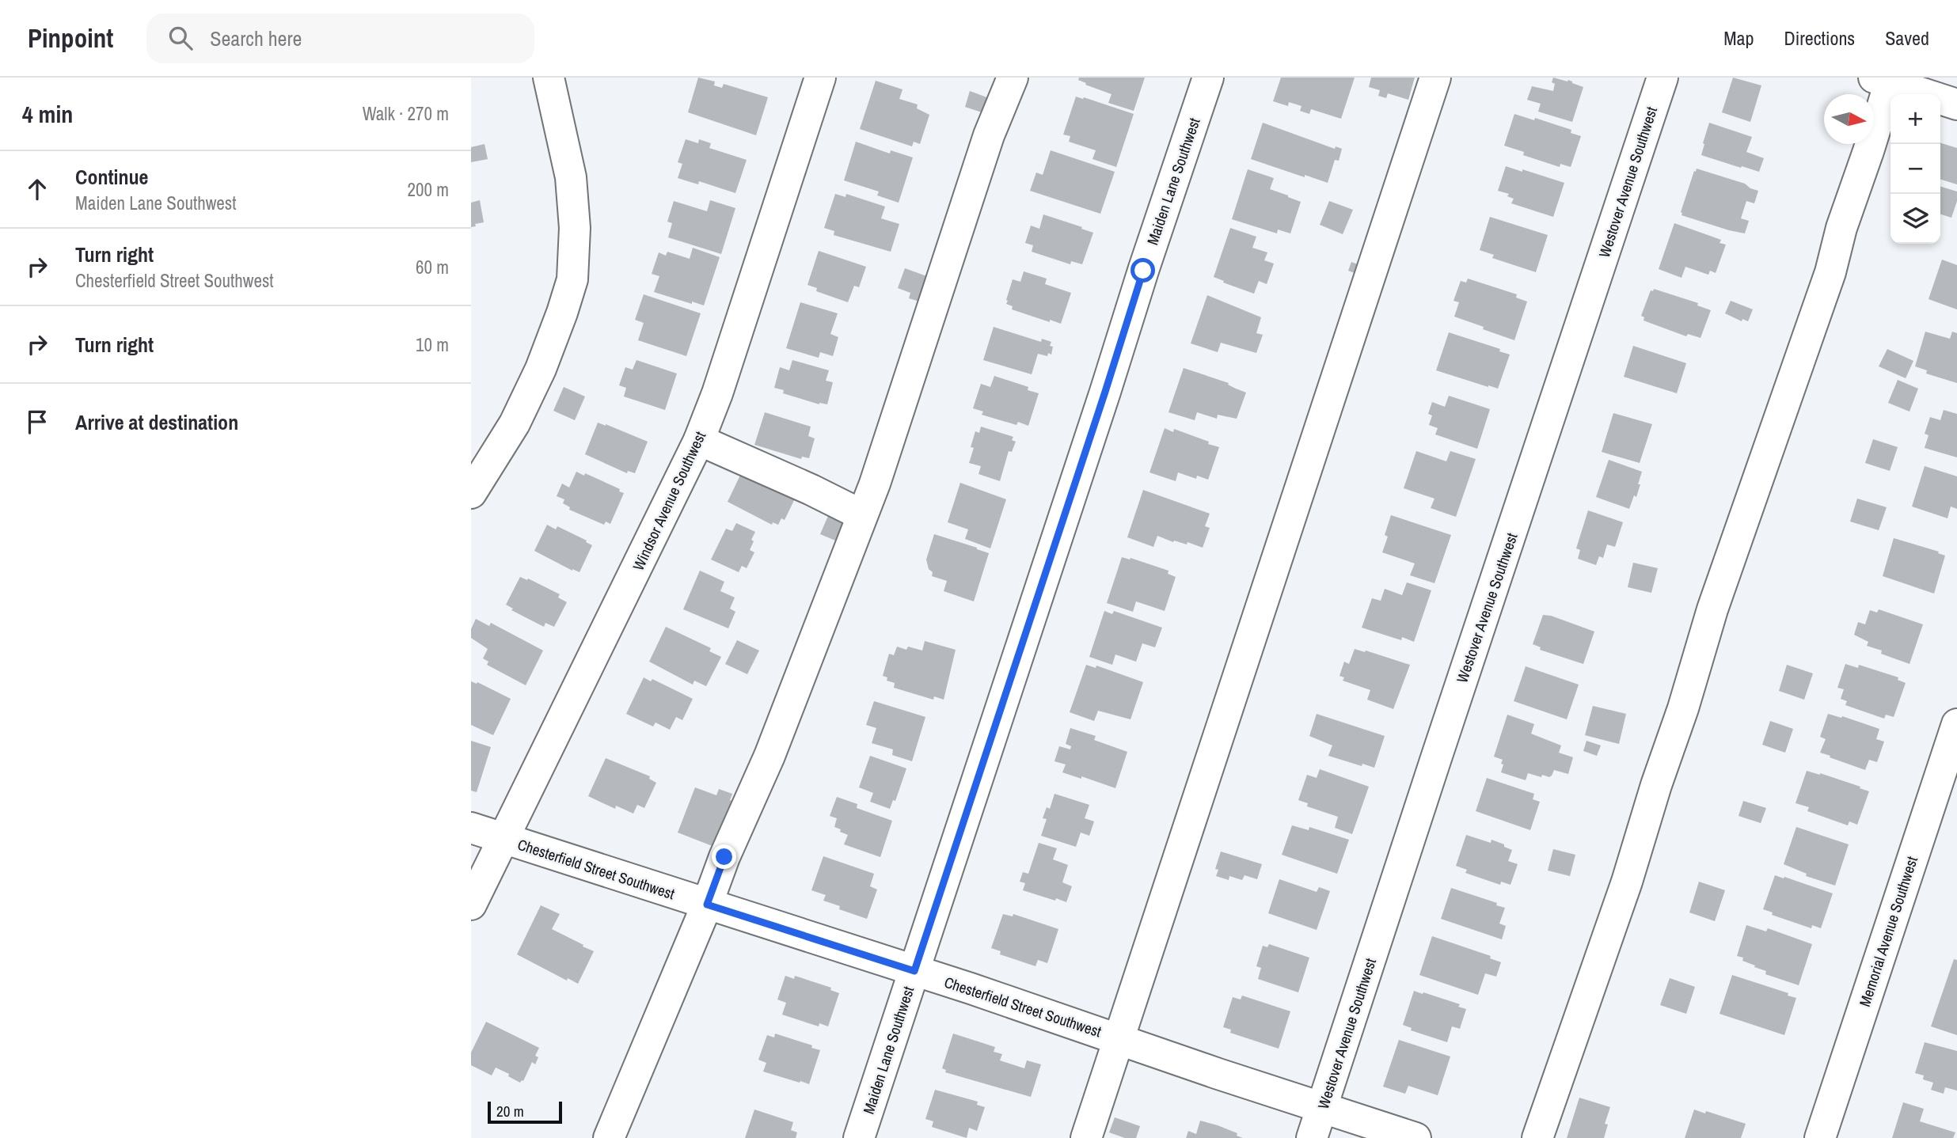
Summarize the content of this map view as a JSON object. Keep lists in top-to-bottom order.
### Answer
{
  "streets": {
    "street": [
      "Maiden Lane Southwest",
      "Westover Avenue Southwest",
      "Windsor Avenue Southwest",
      "Chesterfield Street Southwest",
      "Memorial Avenue Southwest"
    ]
  },
  "crossings": [
    ["Maiden Lane Southwest", "Chesterfield Street Southwest"],
    ["Westover Avenue Southwest", "Chesterfield Street Southwest"],
    ["Windsor Avenue Southwest", "Chesterfield Street Southwest"]
  ],
  "scale_bar": "20 m",
  "north": "right",
  "page": {
    "header": "Pinpoint",
    "search": "Search here",
    "nav": ["Map", "Directions", "Saved"],
    "heading": ["4 min", "Walk · 270 m"],
    "map_buttons": ["+", "−"],
    "list": [
      ["Continue", "Maiden Lane Southwest", "200 m"],
      ["Turn right", "Chesterfield Street Southwest", "60 m"],
      ["Turn right", "10 m"],
      "Arrive at destination"
    ],
    "scale": "20 m"
  }
}
